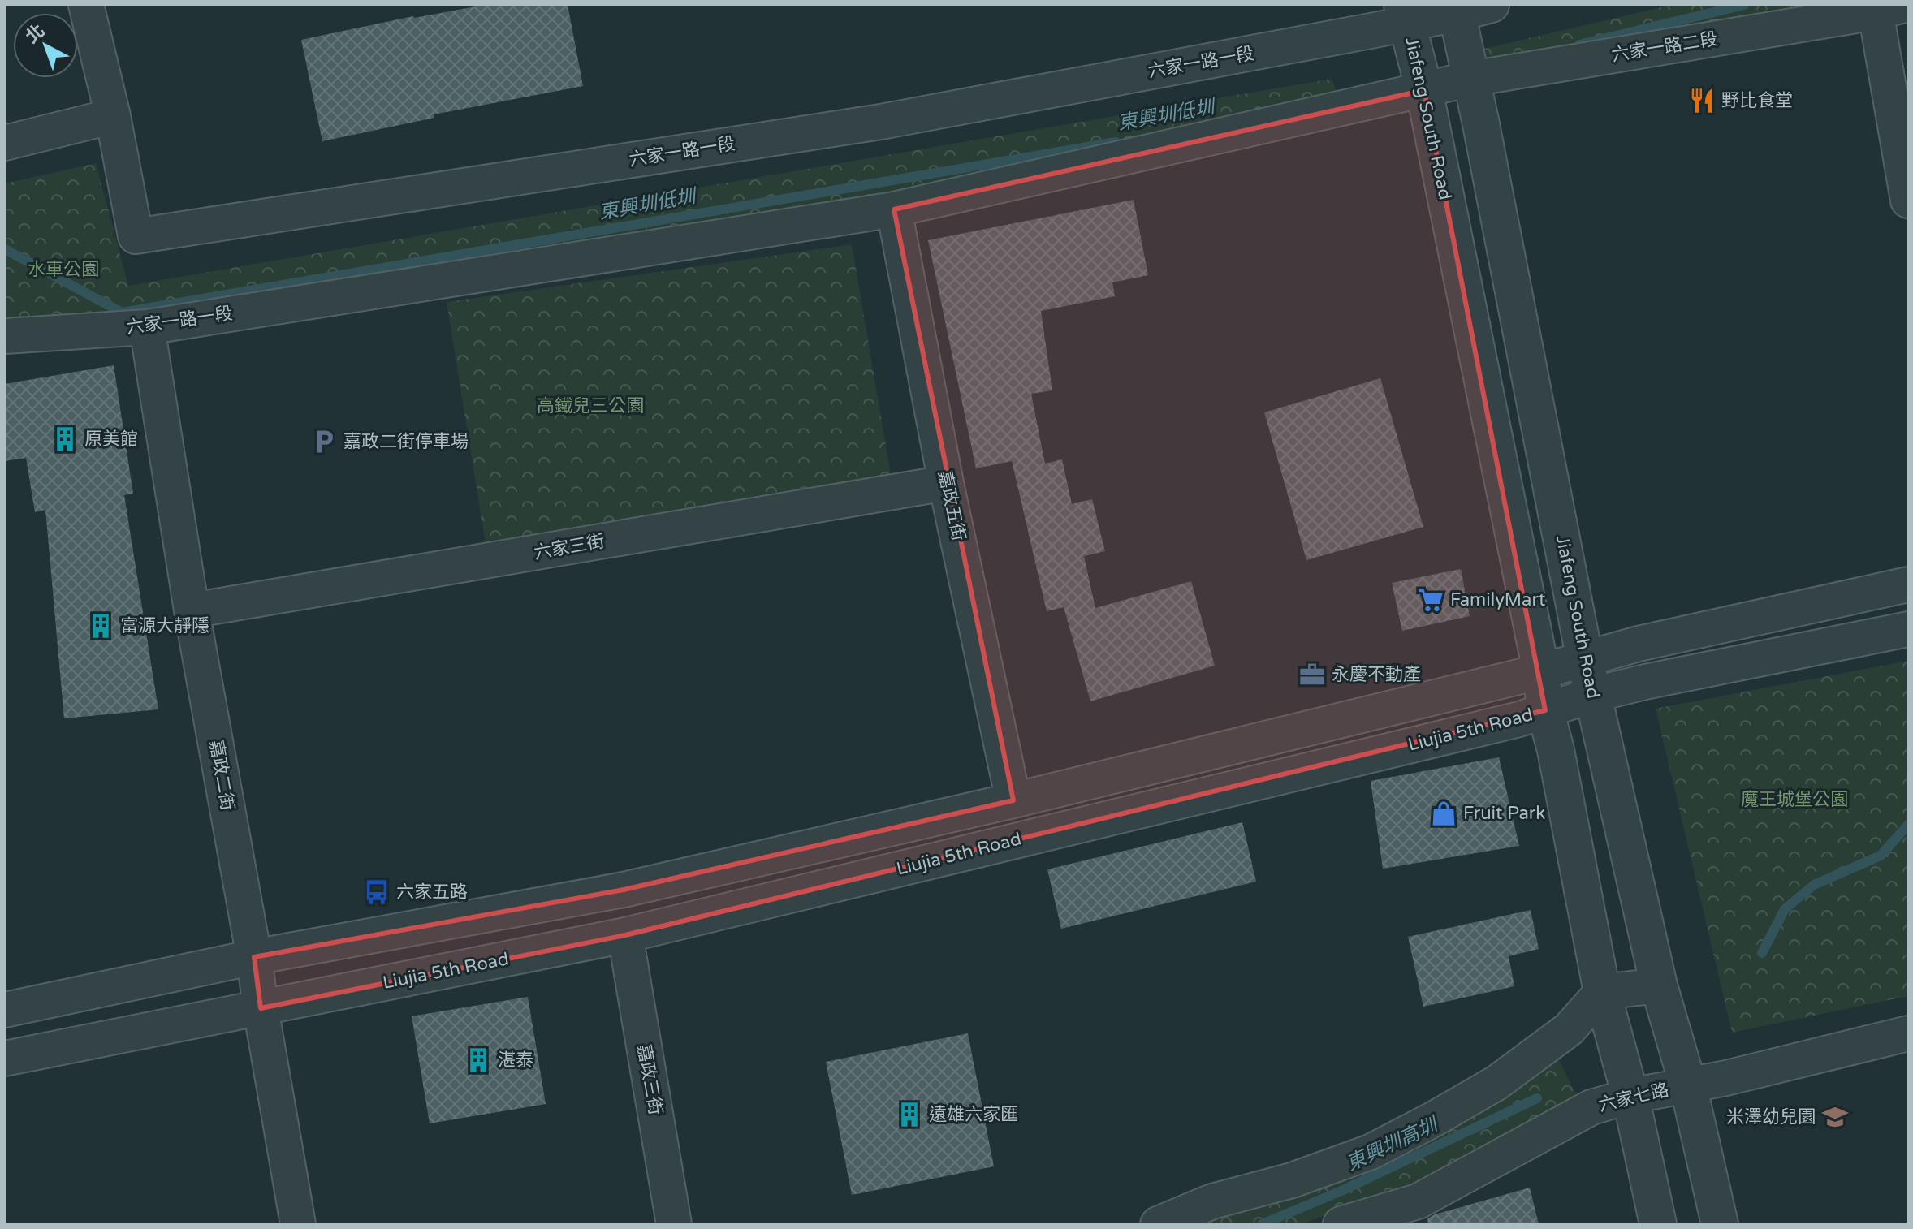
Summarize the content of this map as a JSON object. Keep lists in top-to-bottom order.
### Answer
{
  "streets": {
    "street": [
      "六家一路二段",
      "六家一路一段",
      "Jiafeng South Road",
      "嘉政五街",
      "六家三街",
      "Liujia 5th Road",
      "嘉政二街",
      "嘉政三街",
      "六家七路"
    ]
  },
  "crossings": [
    ["六家一路二段", "六家一路一段"],
    ["六家一路二段", "Jiafeng South Road"],
    ["六家一路一段", "Jiafeng South Road"],
    ["六家一路一段", "嘉政五街"],
    ["六家一路一段", "嘉政二街"],
    ["Jiafeng South Road", "Liujia 5th Road"],
    ["Jiafeng South Road", "六家七路"],
    ["嘉政五街", "六家三街"],
    ["六家三街", "嘉政二街"],
    ["Liujia 5th Road", "嘉政二街"],
    ["Liujia 5th Road", "嘉政三街"]
  ],
  "water": ["東興圳低圳", "東興圳高圳"],
  "parks": ["水車公園", "高鐵兒三公園", "魔王城堡公園"],
  "places": {
    "restaurant": ["野比食堂"],
    "building": [
      "原美館",
      "富源大靜隱",
      "湛泰",
      "遠雄六家匯"
    ],
    "parking": ["嘉政二街停車場"],
    "supermarket": ["FamilyMart"],
    "office": ["永慶不動產"],
    "shop": ["Fruit Park"],
    "bus stop": ["六家五路"],
    "school or university": ["米澤幼兒園"]
  },
  "north": "top left"
}
